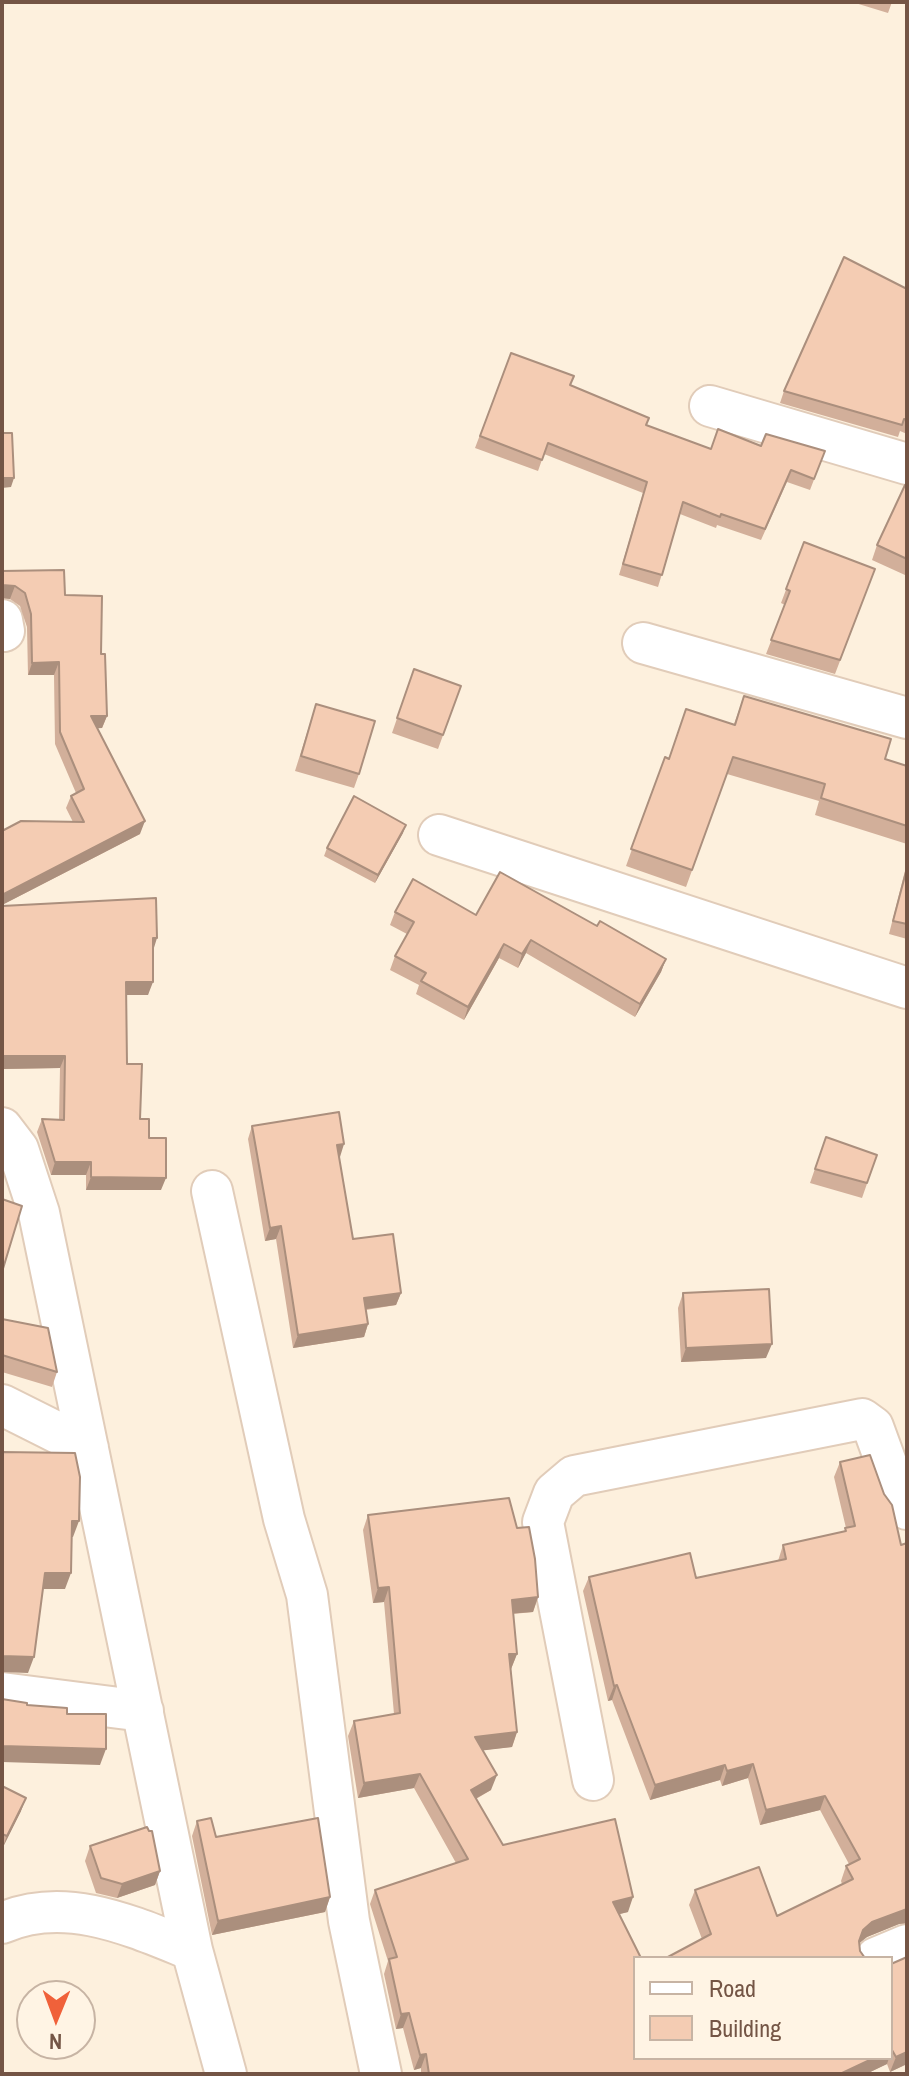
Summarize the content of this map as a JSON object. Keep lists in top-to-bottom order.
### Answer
{
  "legend": ["Road", "Building"],
  "north": "bottom"
}
